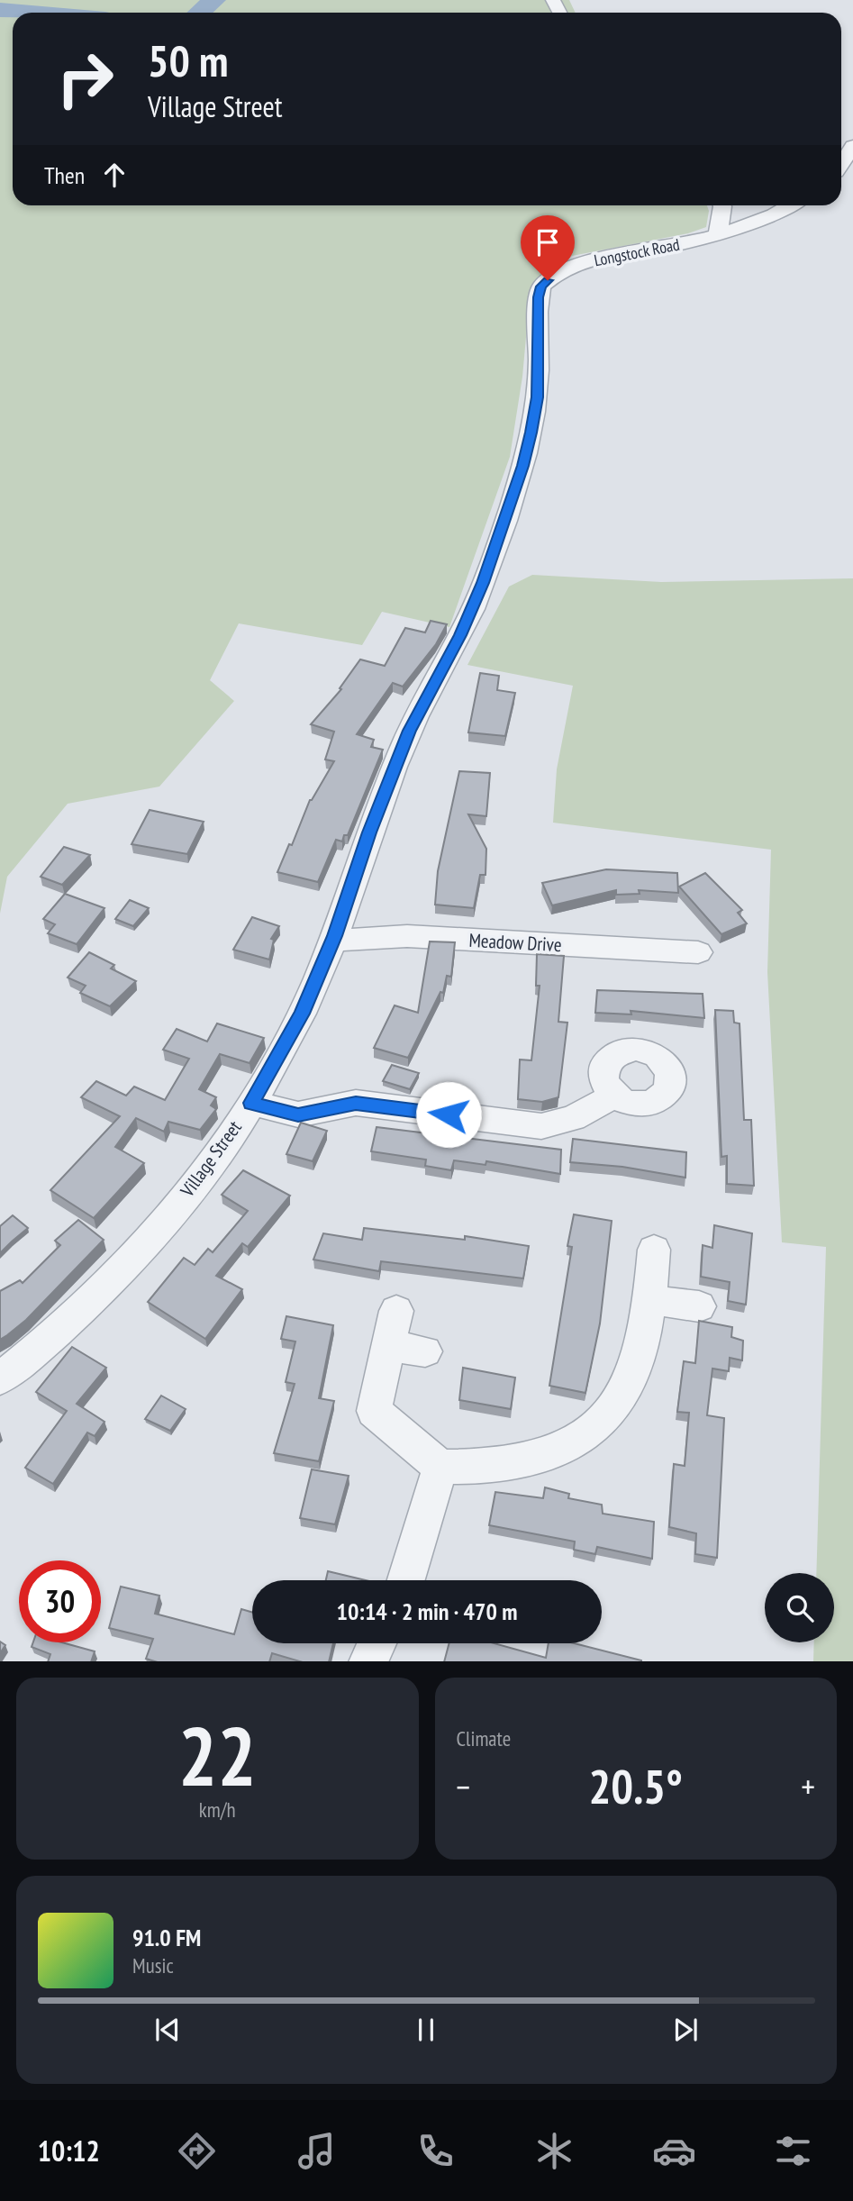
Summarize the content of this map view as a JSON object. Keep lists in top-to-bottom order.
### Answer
{
  "streets": {
    "street": ["Longstock Road", "Meadow Drive", "Village Street"]
  },
  "crossings": [
    ["Longstock Road", "Village Street"],
    ["Meadow Drive", "Village Street"]
  ],
  "page": {
    "turn": ["50 m", "Village Street"],
    "then": "Then",
    "limit": "30",
    "trip": "10:14 · 2 min · 470 m",
    "tile": [
      ["22", "km/h"],
      "Climate"
    ],
    "heat": ["−", "20.5°", "+"],
    "song": ["91.0 FM", "Music"],
    "tabs": "10:12"
  }
}
